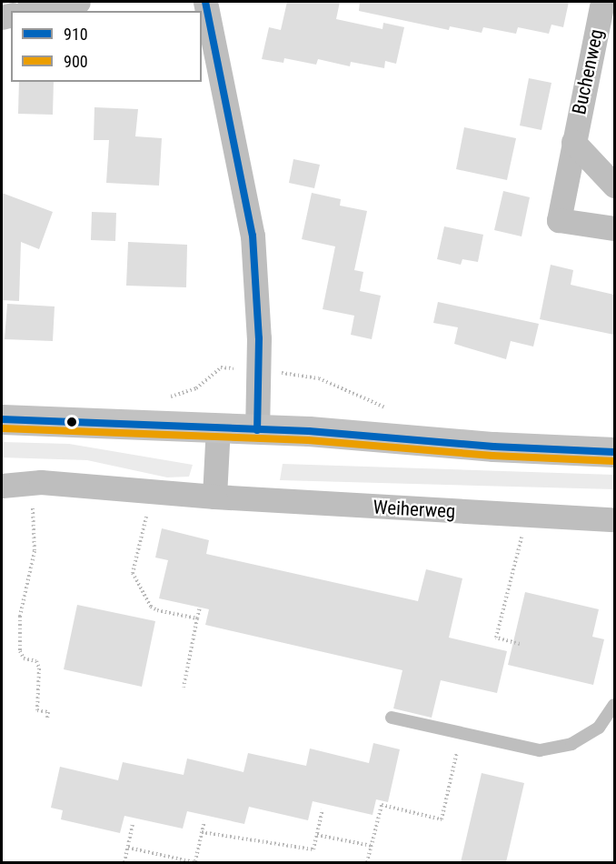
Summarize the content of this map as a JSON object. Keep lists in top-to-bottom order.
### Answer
{
  "streets": {
    "street": ["Buchenweg", "Weiherweg"]
  },
  "lines": ["transit line 910", "transit line 900"],
  "legend": ["910", "900"]
}
